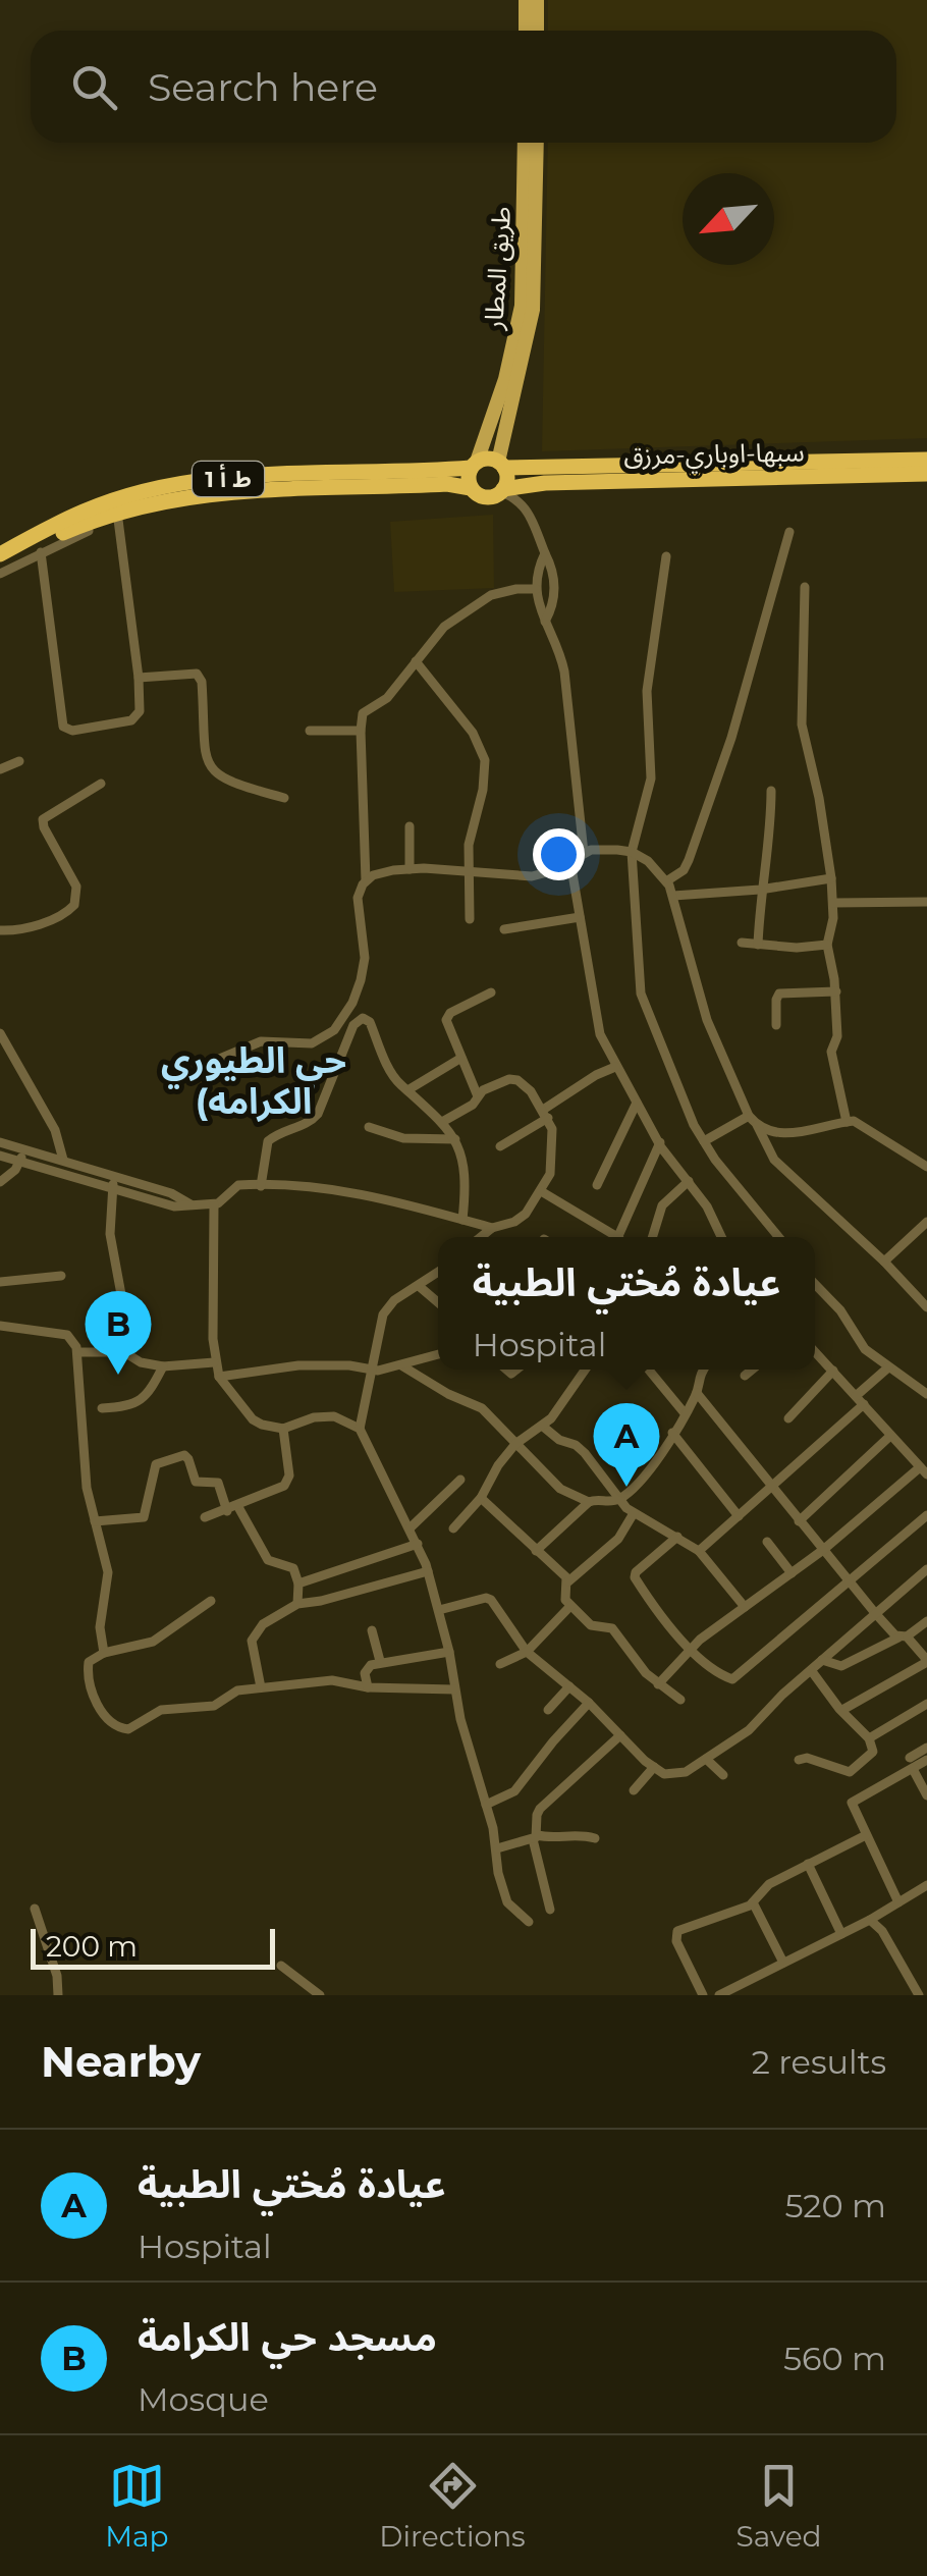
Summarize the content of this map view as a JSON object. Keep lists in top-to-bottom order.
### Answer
{
  "streets": {
    "highway": ["سبها-اوباري-مرزق", "ط أ 1"],
    "main road": ["طريق المطار"]
  },
  "crossings": [
    ["طريق المطار", "سبها-اوباري-مرزق"],
    ["طريق المطار", "ط أ 1"],
    ["سبها-اوباري-مرزق", "ط أ 1"]
  ],
  "districts": ["حي الطيوري (الكرامه"],
  "scale_bar": "200 m",
  "north": "bottom left",
  "page": {
    "search": "Search here",
    "popup": ["عيادة مُختي الطبية", "Hospital"],
    "pins": ["B", "A"],
    "scale": "200 m",
    "heading": ["Nearby", "2 results"],
    "list": [
      {
        "mark": "A",
        "name": "عيادة مُختي الطبية",
        "note": "Hospital",
        "value": "520 m"
      },
      {
        "mark": "B",
        "name": "مسجد حي الكرامة",
        "note": "Mosque",
        "value": "560 m"
      }
    ],
    "nav": ["Map", "Directions", "Saved"]
  }
}
